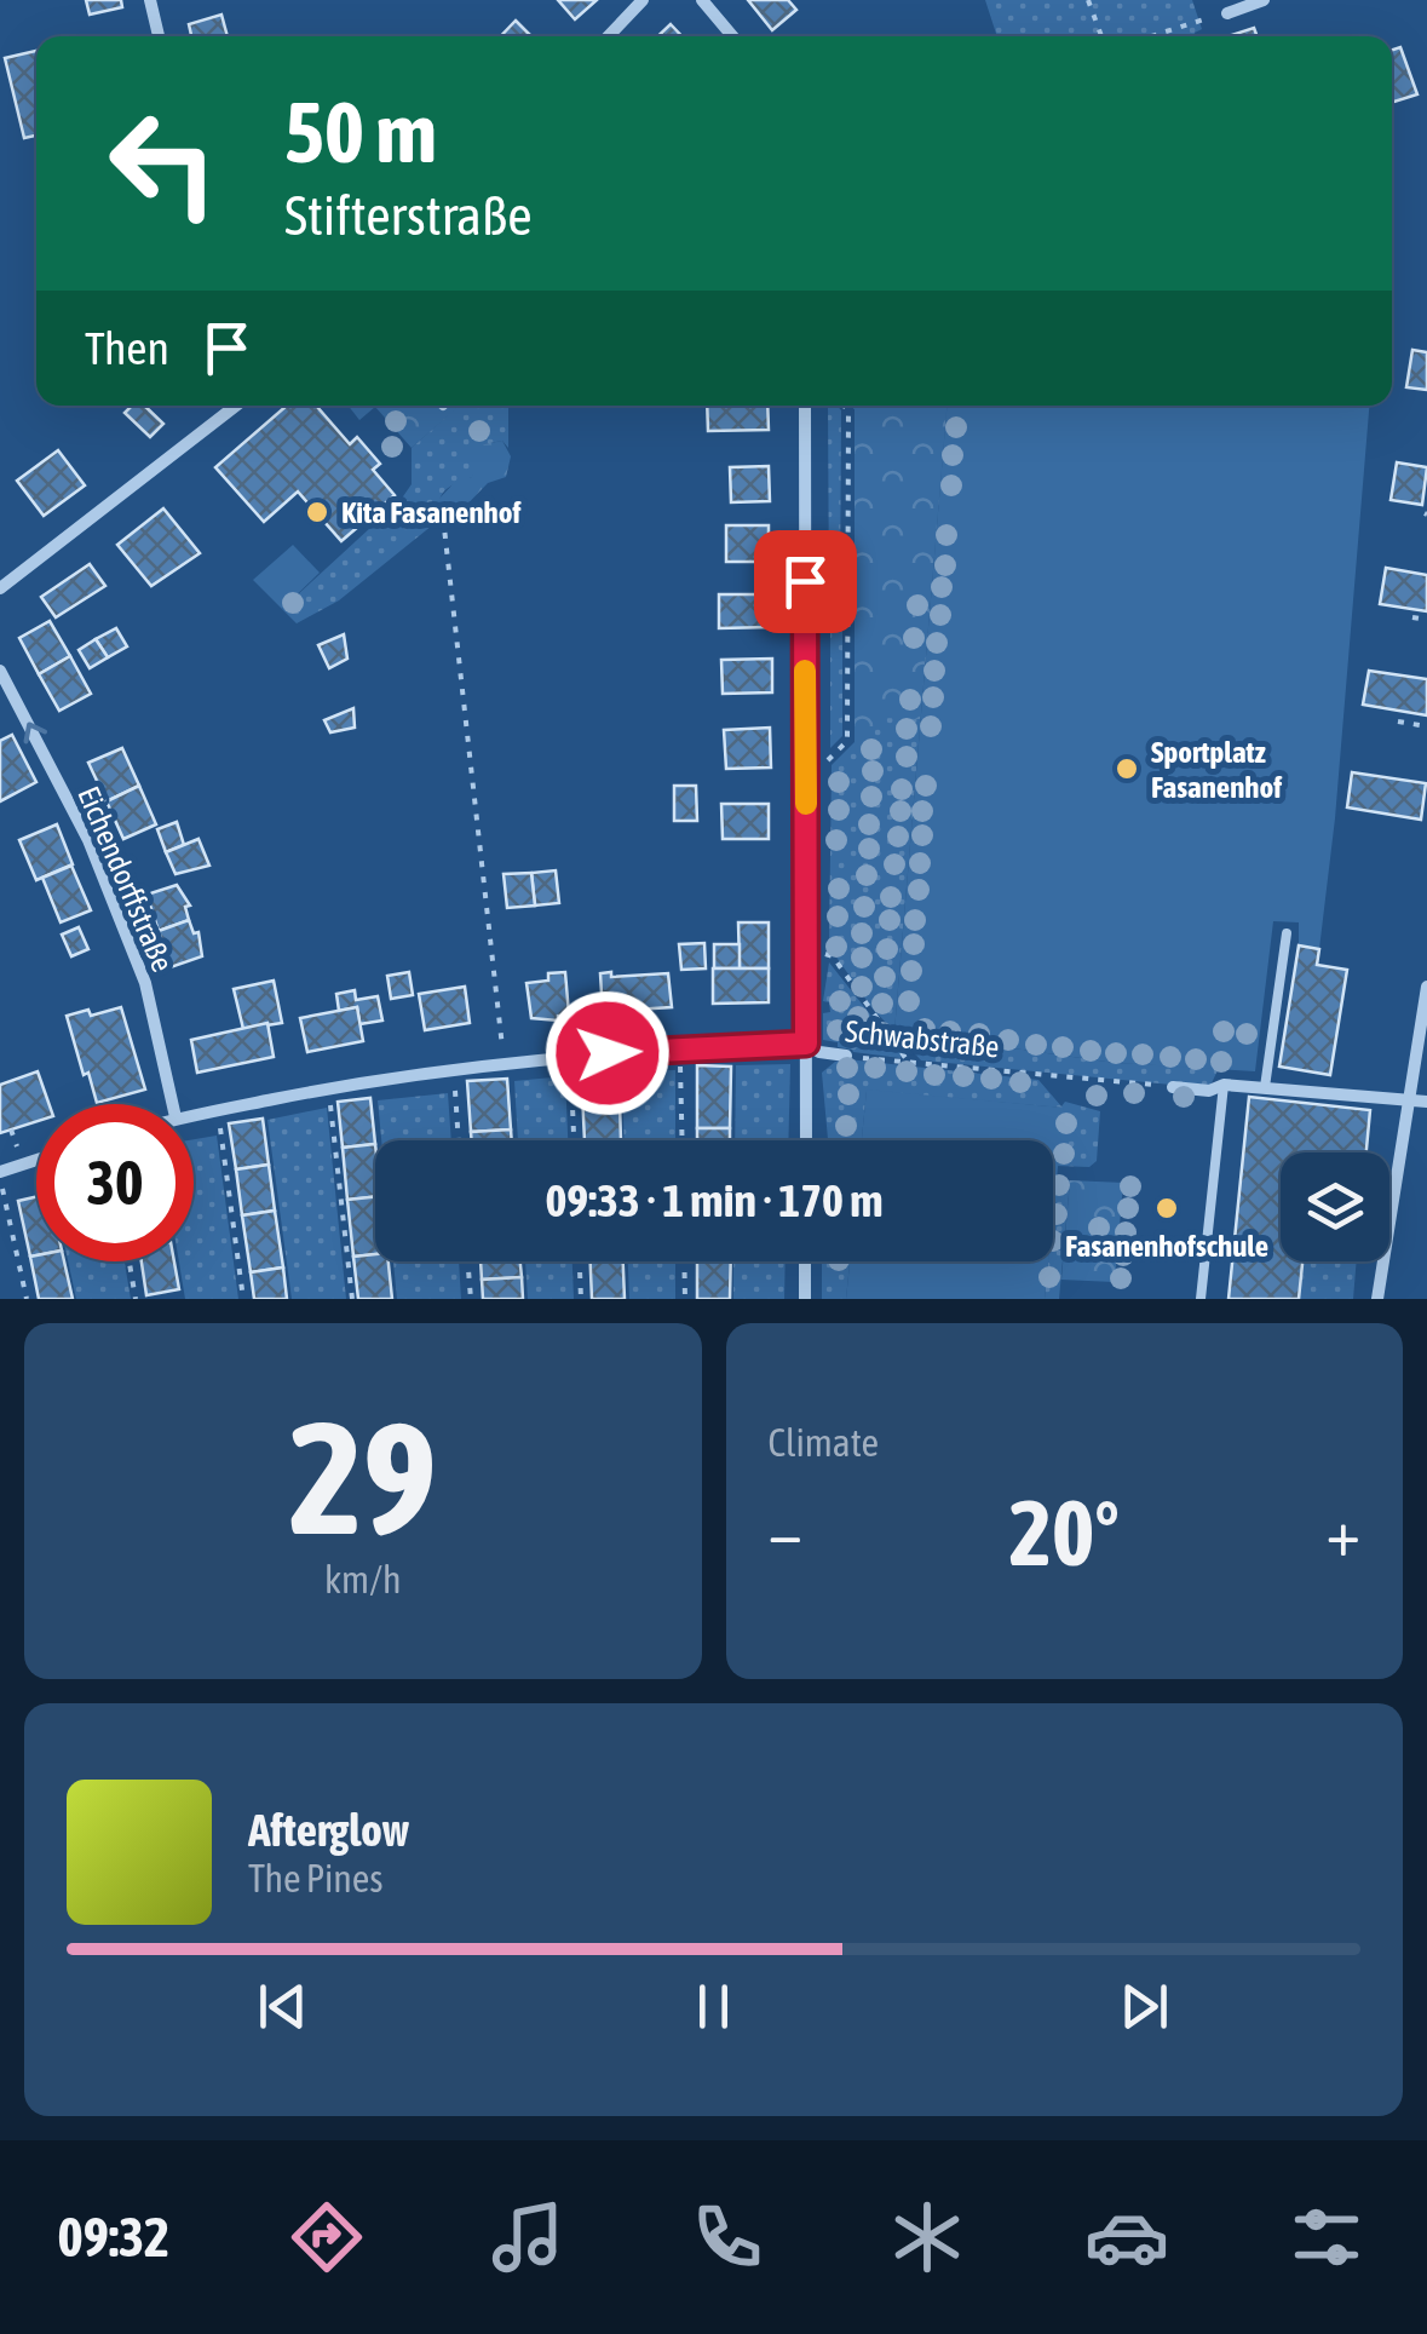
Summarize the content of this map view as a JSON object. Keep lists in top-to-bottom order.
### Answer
{
  "streets": {
    "street": ["Eichendorffstraße", "Schwabstraße"]
  },
  "one_way": ["Eichendorffstraße"],
  "places": ["Kita Fasanenhof", "Sportplatz Fasanenhof", "Fasanenhofschule"],
  "page": {
    "turn": ["50 m", "Stifterstraße"],
    "then": "Then",
    "limit": "30",
    "trip": "09:33 · 1 min · 170 m",
    "tile": [
      ["29", "km/h"],
      "Climate"
    ],
    "heat": ["−", "20°", "+"],
    "song": ["Afterglow", "The Pines"],
    "tabs": "09:32"
  }
}
